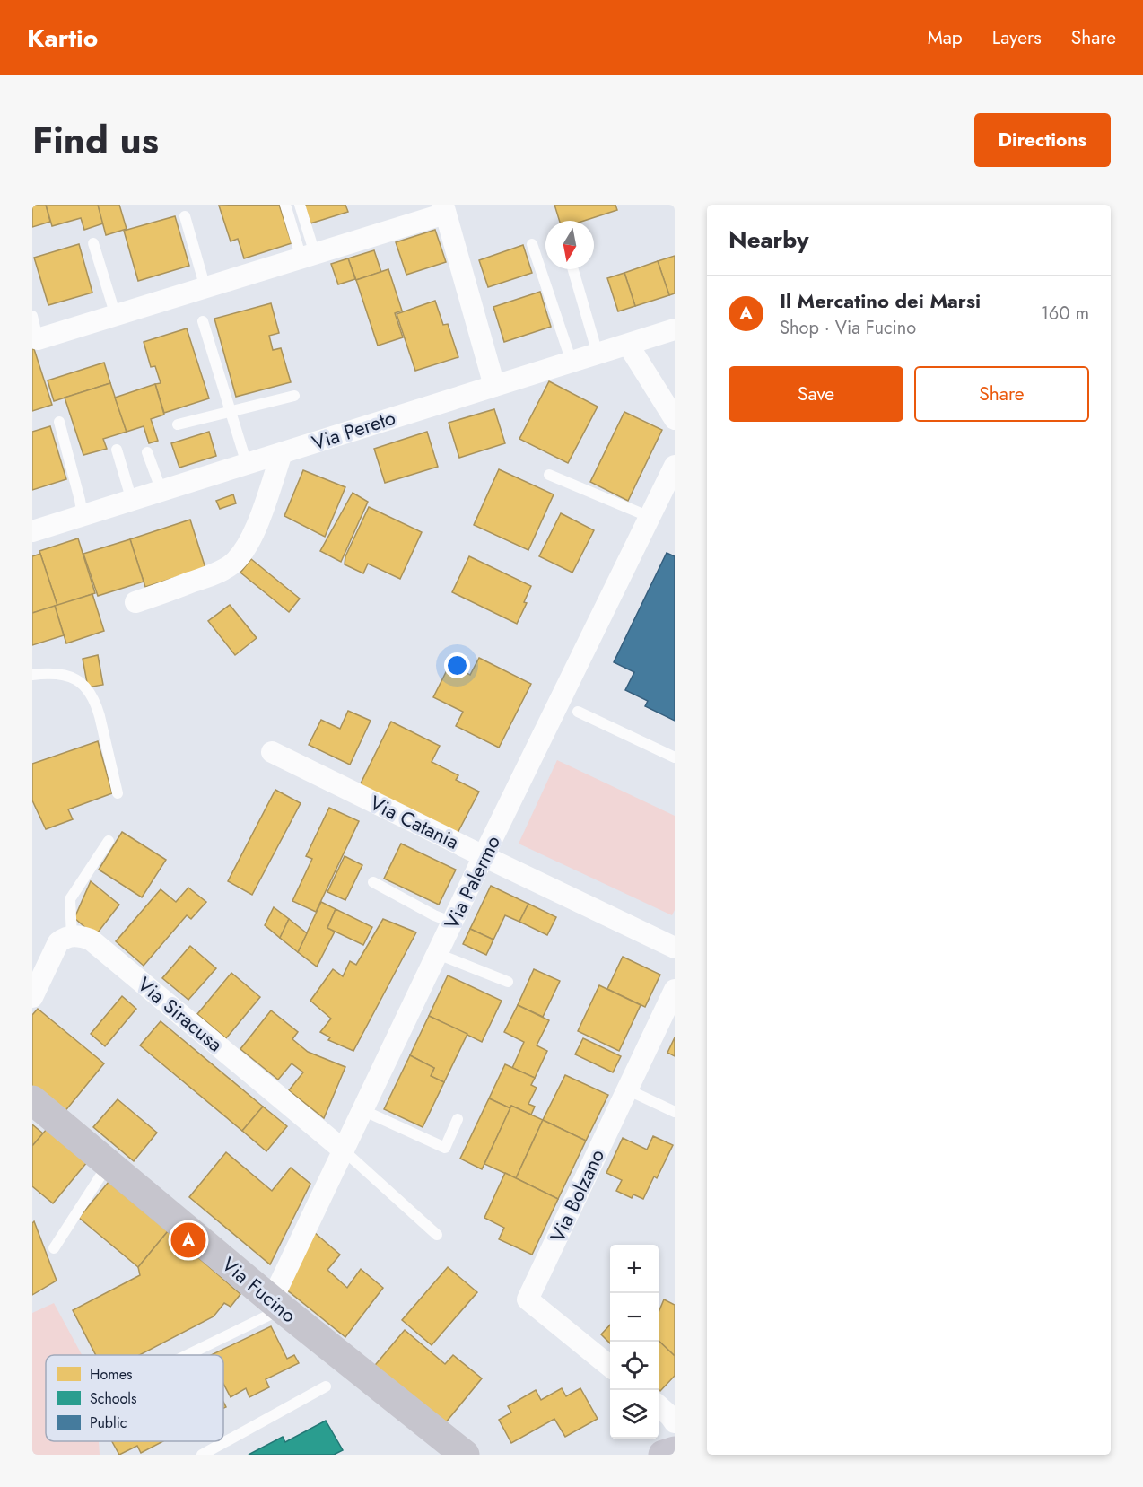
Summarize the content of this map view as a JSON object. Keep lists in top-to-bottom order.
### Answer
{
  "streets": {
    "main road": ["Via Fucino"],
    "street": [
      "Via Pereto",
      "Via Catania",
      "Via Palermo",
      "Via Siracusa",
      "Via Bolzano"
    ]
  },
  "crossings": [
    ["Via Catania", "Via Palermo"],
    ["Via Palermo", "Via Siracusa"],
    ["Via Palermo", "Via Fucino"]
  ],
  "legend": ["Homes", "Schools", "Public"],
  "north": "bottom",
  "page": {
    "header": "Kartio",
    "nav": ["Map", "Layers", "Share"],
    "title": "Find us",
    "buttons": [
      "Directions",
      ["Save", "Share"]
    ],
    "heading": "Nearby",
    "list": [
      {
        "mark": "A",
        "name": "Il Mercatino dei Marsi",
        "note": "Shop · Via Fucino",
        "value": "160 m"
      }
    ],
    "pins": "A",
    "map_buttons": ["+", "−"]
  }
}
